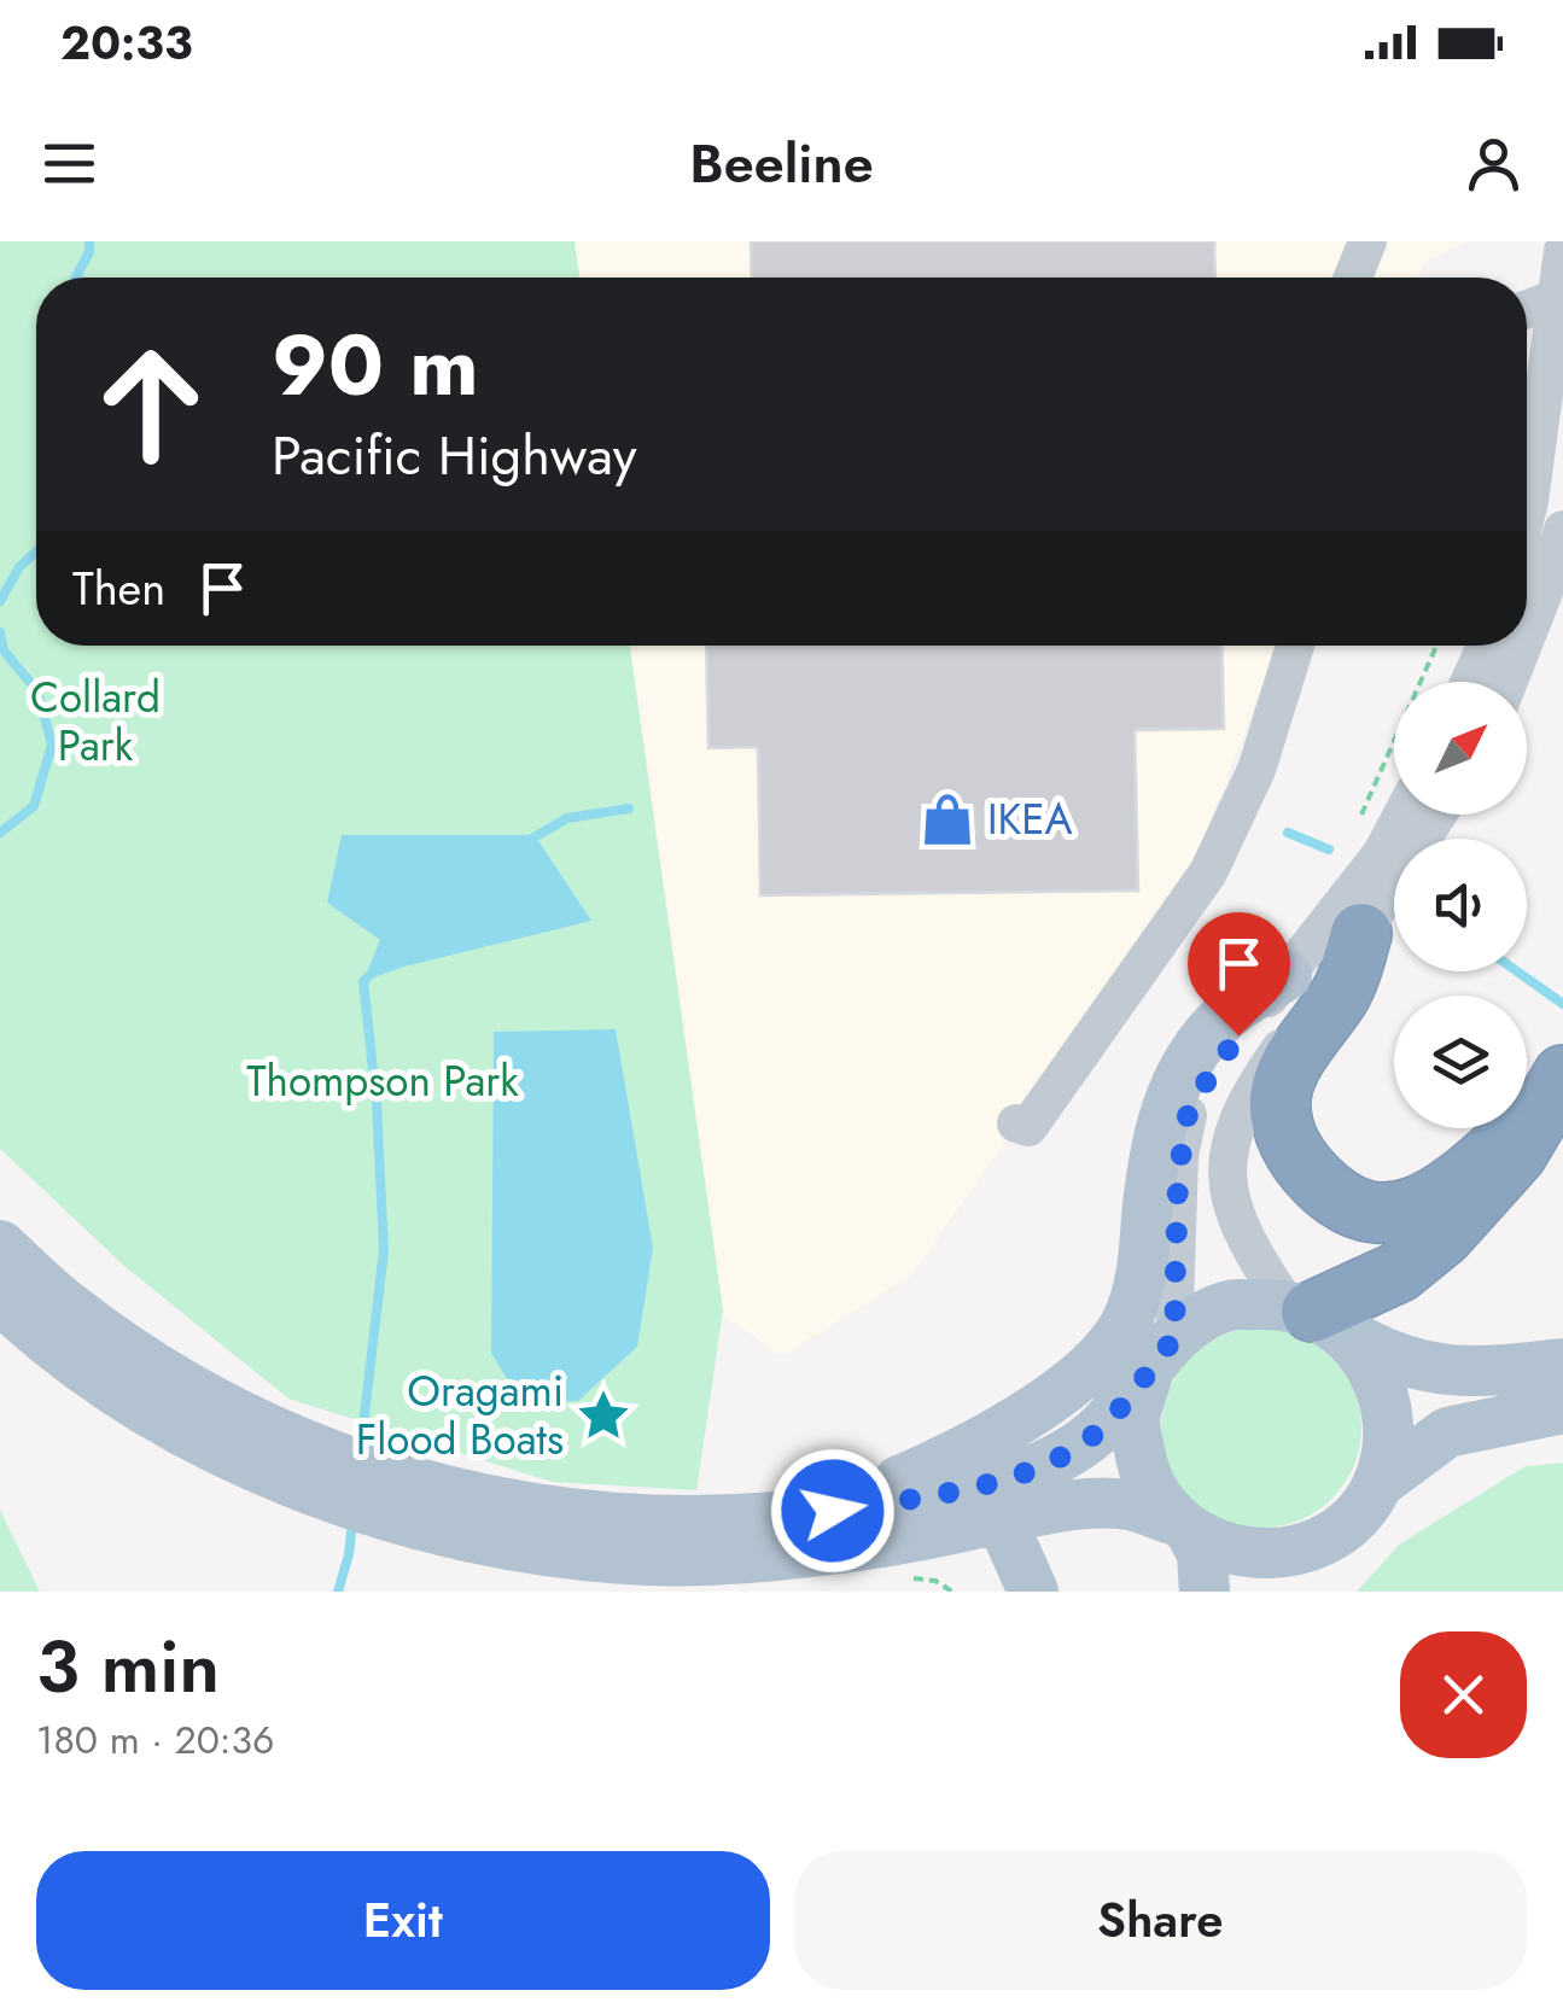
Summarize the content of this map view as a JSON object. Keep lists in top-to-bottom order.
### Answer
{
  "parks": ["Collard Park", "Thompson Park"],
  "places": {
    "shop": ["IKEA"],
    "place": ["Oragami Flood Boats"]
  },
  "north": "top right",
  "page": {
    "status": "20:33",
    "header": "Beeline",
    "turn": ["90 m", "Pacific Highway"],
    "then": "Then",
    "heading": ["3 min", "180 m · 20:36"],
    "buttons": ["Exit", "Share"]
  }
}
